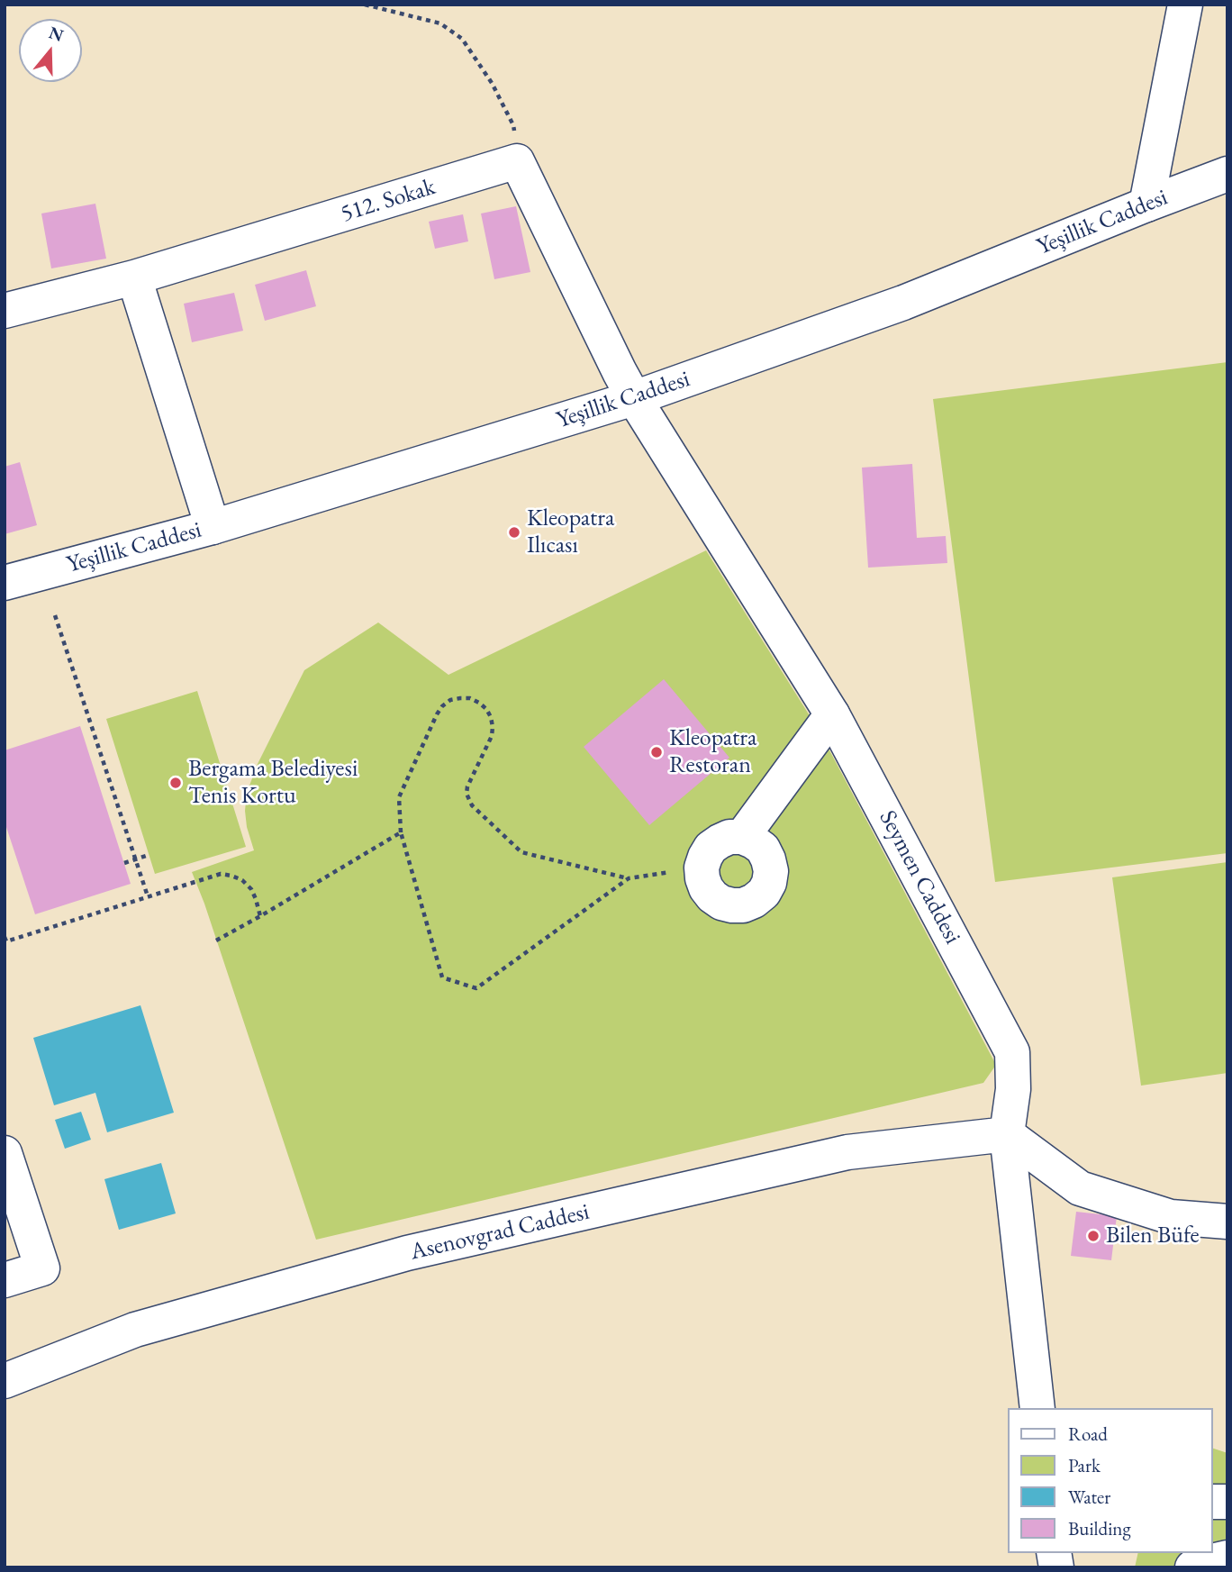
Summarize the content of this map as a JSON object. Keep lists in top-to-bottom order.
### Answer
{
  "streets": {
    "main road": [
      "512. Sokak",
      "Yeşillik Caddesi",
      "Seymen Caddesi",
      "Asenovgrad Caddesi"
    ]
  },
  "crossings": [
    ["Yeşillik Caddesi", "Seymen Caddesi"],
    ["Seymen Caddesi", "Asenovgrad Caddesi"]
  ],
  "places": [
    "Kleopatra Ilıcası",
    "Kleopatra Restoran",
    "Bergama Belediyesi Tenis Kortu",
    "Bilen Büfe"
  ],
  "legend": [
    "Road",
    "Park",
    "Water",
    "Building"
  ],
  "north": "top"
}
